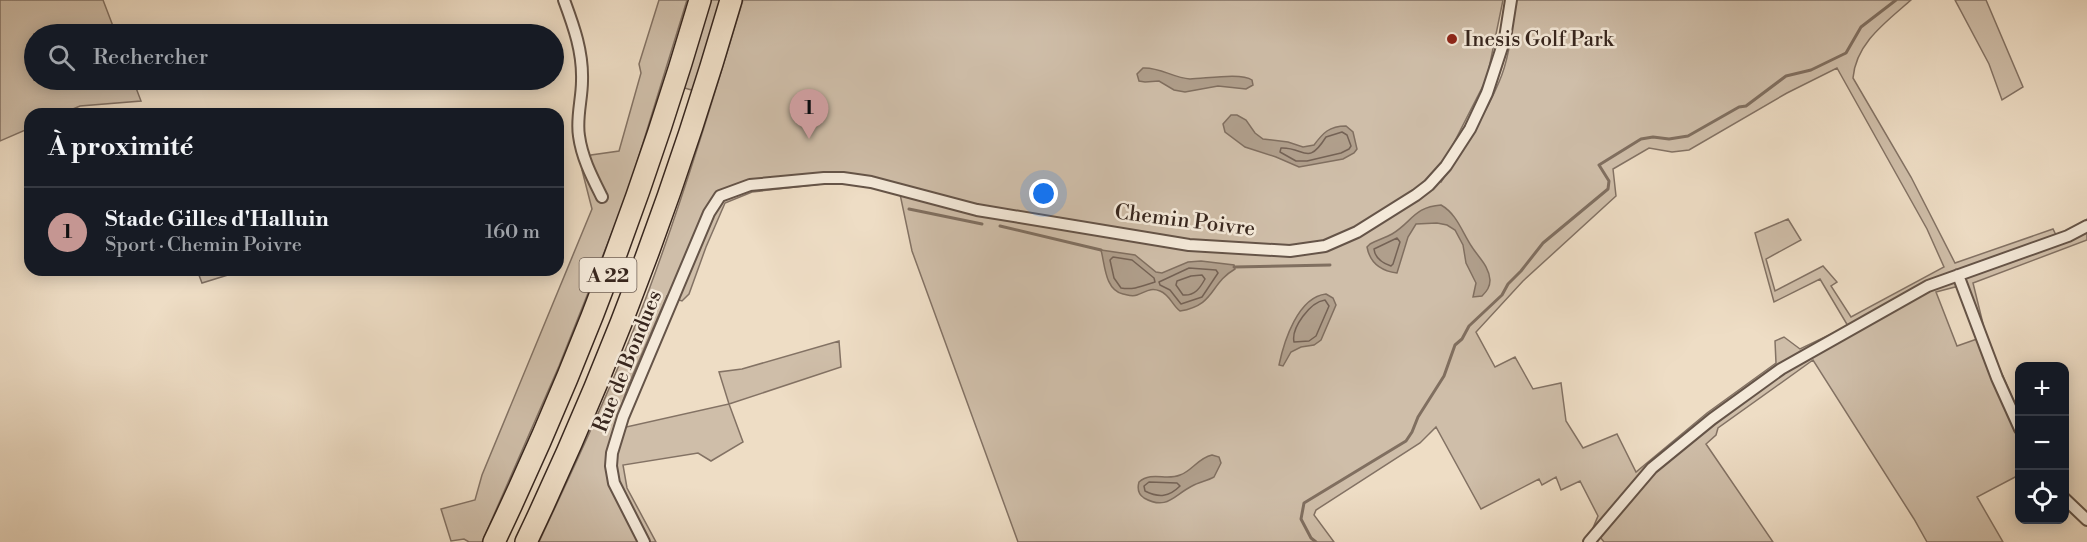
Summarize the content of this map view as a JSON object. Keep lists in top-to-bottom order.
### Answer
{
  "streets": {
    "highway": ["A 22"],
    "street": ["Chemin Poivre", "Rue de Bondues"]
  },
  "crossings": [
    ["Chemin Poivre", "Rue de Bondues"]
  ],
  "places": ["Inesis Golf Park"],
  "page": {
    "search": "Rechercher",
    "pins": "1",
    "heading": "À proximité",
    "list": [
      {
        "mark": "1",
        "name": "Stade Gilles d'Halluin",
        "note": "Sport · Chemin Poivre",
        "value": "160 m"
      }
    ],
    "map_buttons": ["+", "−"]
  }
}
